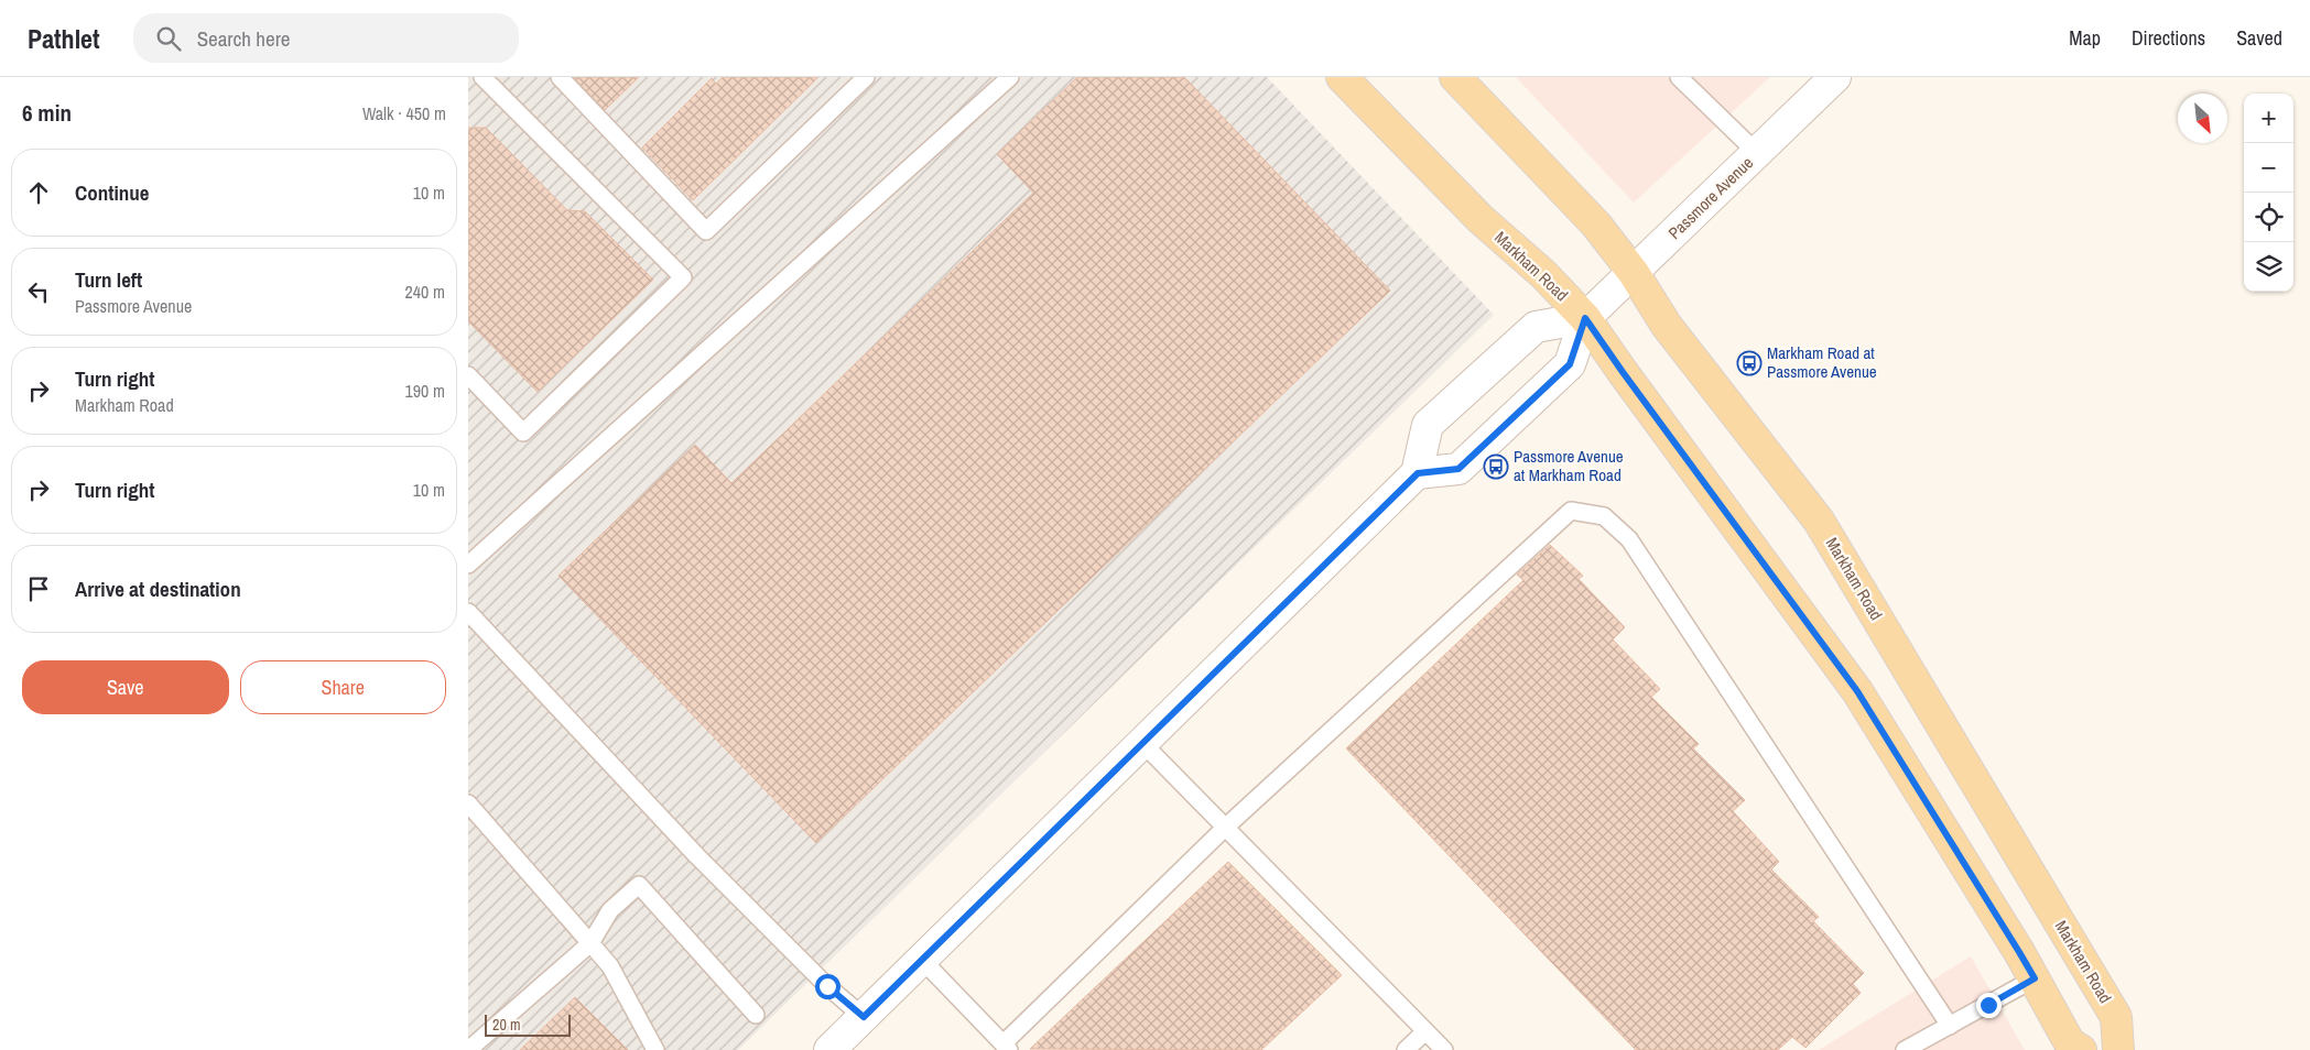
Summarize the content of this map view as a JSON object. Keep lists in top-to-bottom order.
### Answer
{
  "streets": {
    "main road": ["Markham Road"],
    "street": ["Passmore Avenue"]
  },
  "crossings": [
    ["Passmore Avenue", "Markham Road"]
  ],
  "places": {
    "bus stop": ["Markham Road at Passmore Avenue", "Passmore Avenue at Markham Road"]
  },
  "scale_bar": "20 m",
  "north": "bottom right",
  "page": {
    "header": "Pathlet",
    "search": "Search here",
    "nav": ["Map", "Directions", "Saved"],
    "heading": ["6 min", "Walk · 450 m"],
    "map_buttons": ["+", "−"],
    "list": [
      ["Continue", "10 m"],
      ["Turn left", "Passmore Avenue", "240 m"],
      ["Turn right", "Markham Road", "190 m"],
      ["Turn right", "10 m"],
      "Arrive at destination"
    ],
    "buttons": ["Save", "Share"],
    "scale": "20 m"
  }
}
